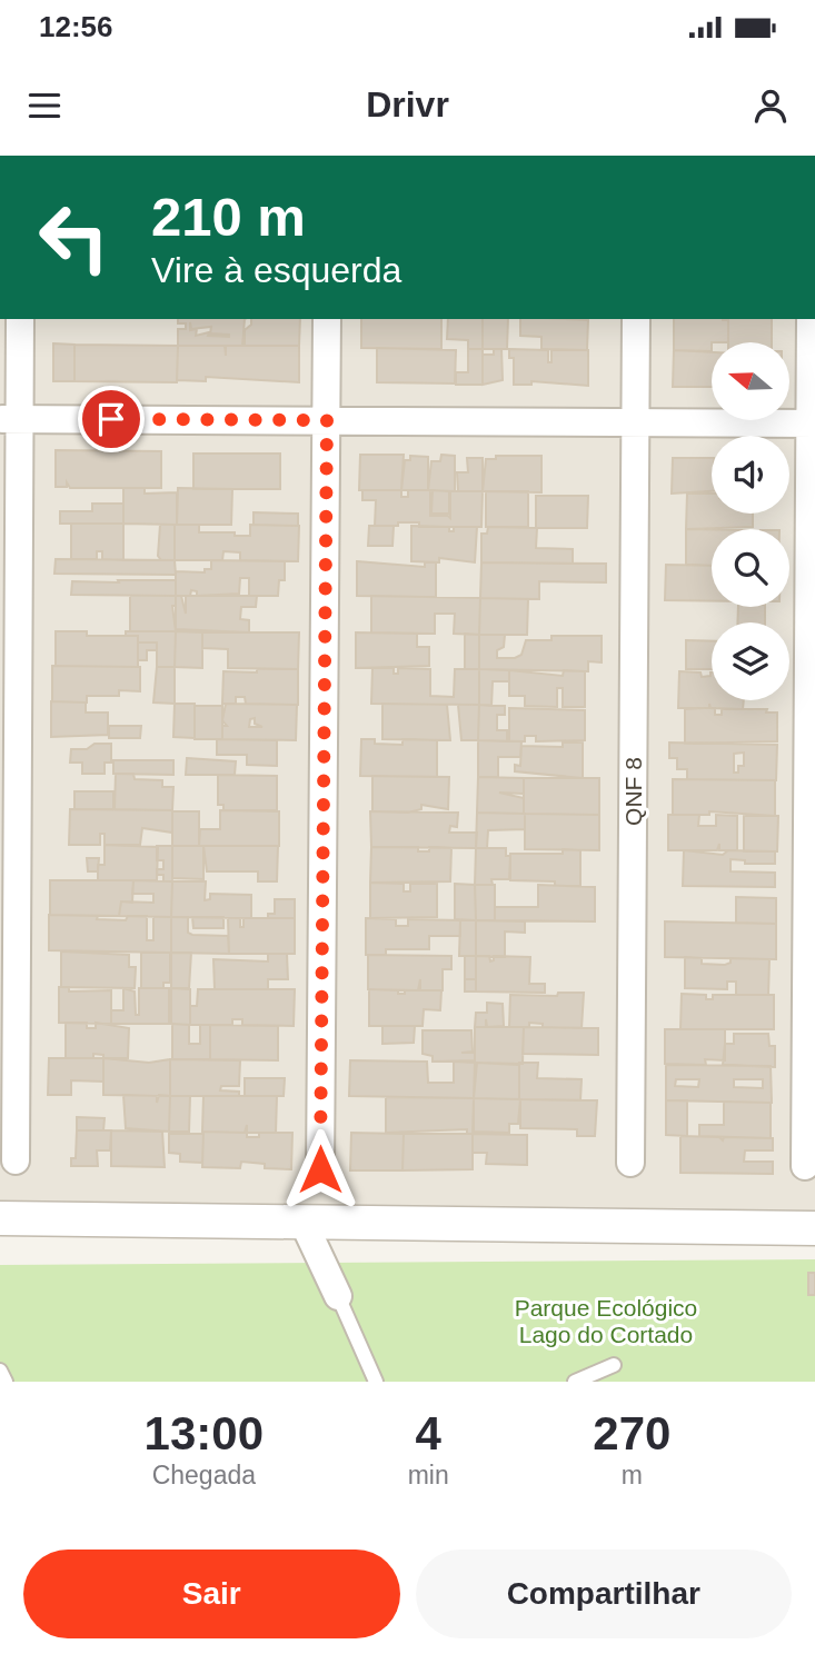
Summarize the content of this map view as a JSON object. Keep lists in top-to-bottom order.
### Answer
{
  "streets": {
    "street": ["QNF 8"]
  },
  "parks": ["Parque Ecológico Lago do Cortado"],
  "north": "left",
  "page": {
    "status": "12:56",
    "header": "Drivr",
    "turn": ["210 m", "Vire à esquerda"],
    "eta": [
      "13:00",
      "Chegada",
      "4",
      "min",
      "270",
      "m"
    ],
    "buttons": ["Sair", "Compartilhar"]
  }
}
